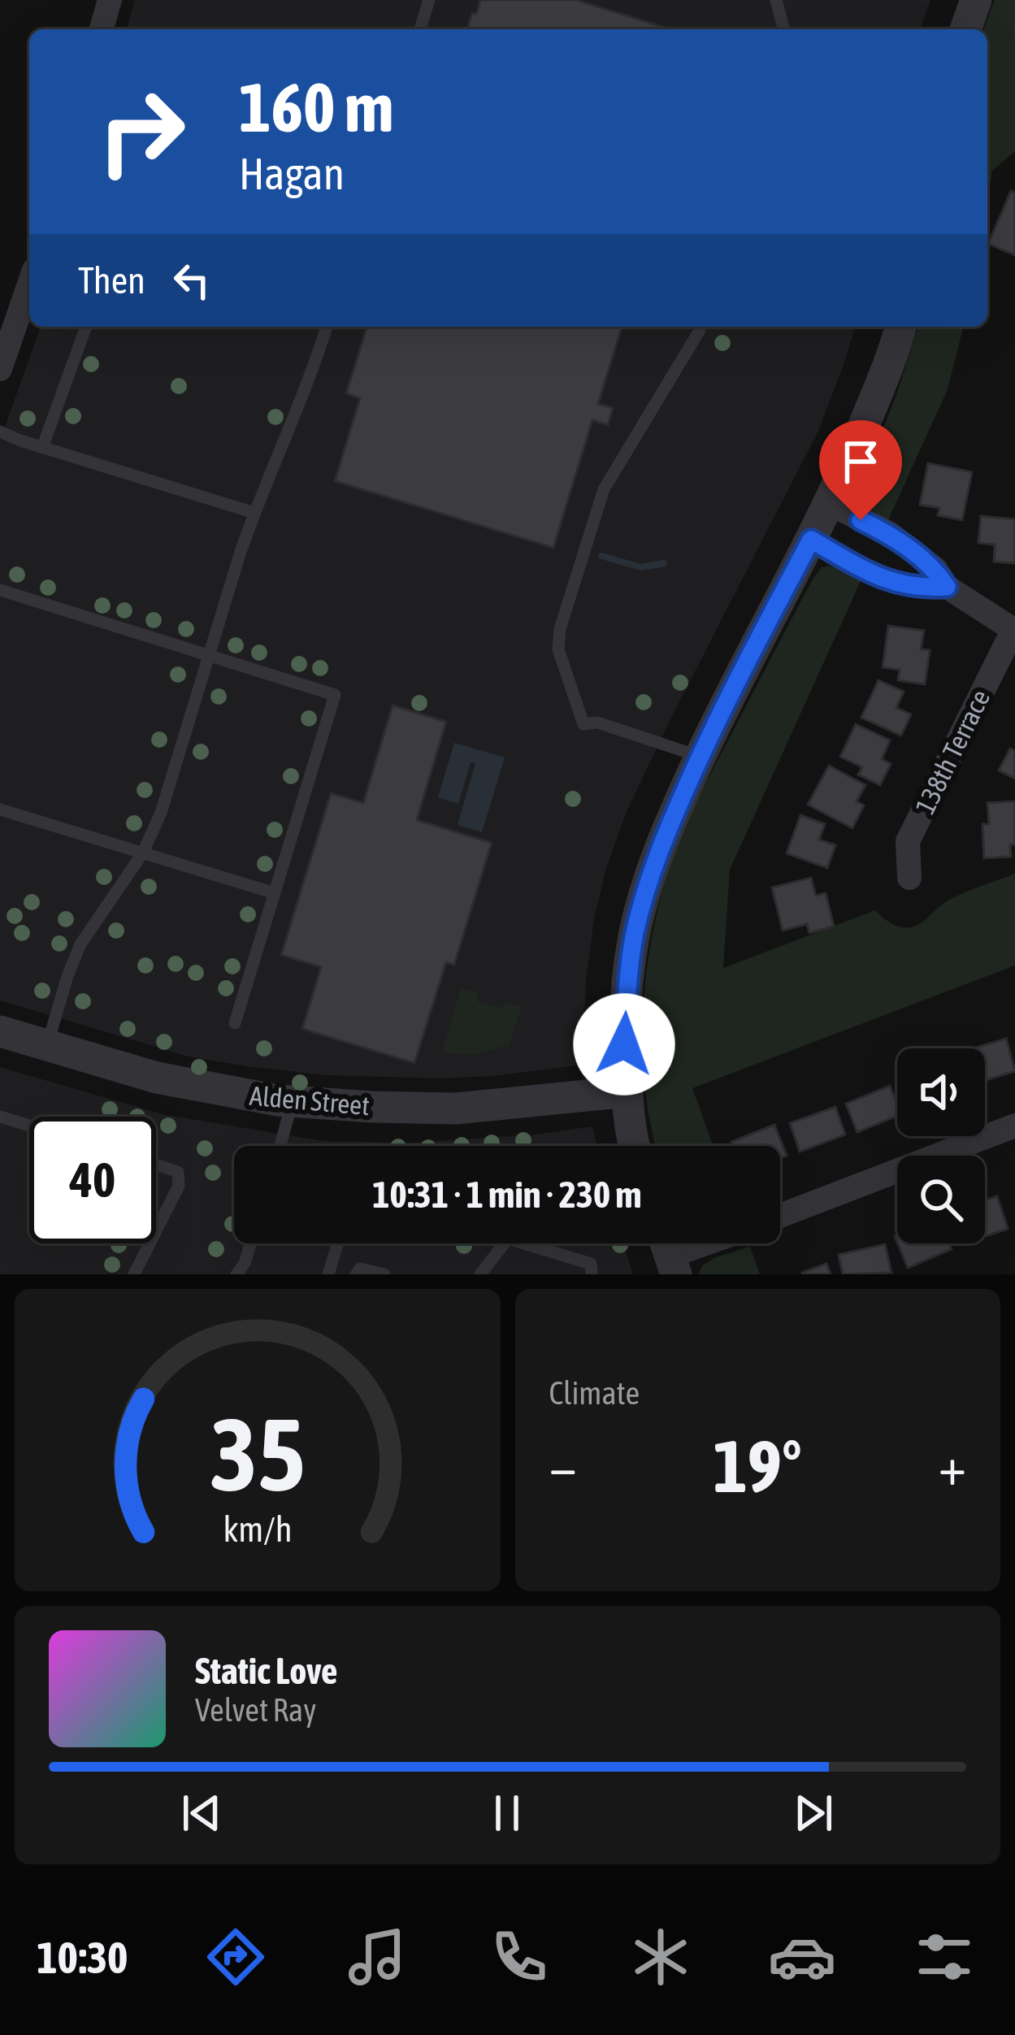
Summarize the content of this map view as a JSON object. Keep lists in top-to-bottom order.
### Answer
{
  "streets": {
    "street": ["138th Terrace", "Alden Street"]
  },
  "page": {
    "turn": ["160 m", "Hagan"],
    "then": "Then",
    "limit": "40",
    "trip": "10:31 · 1 min · 230 m",
    "tile": "Climate",
    "heat": ["−", "19°", "+"],
    "song": ["Static Love", "Velvet Ray"],
    "tabs": "10:30",
    "gauge": ["35", "km/h"]
  }
}
